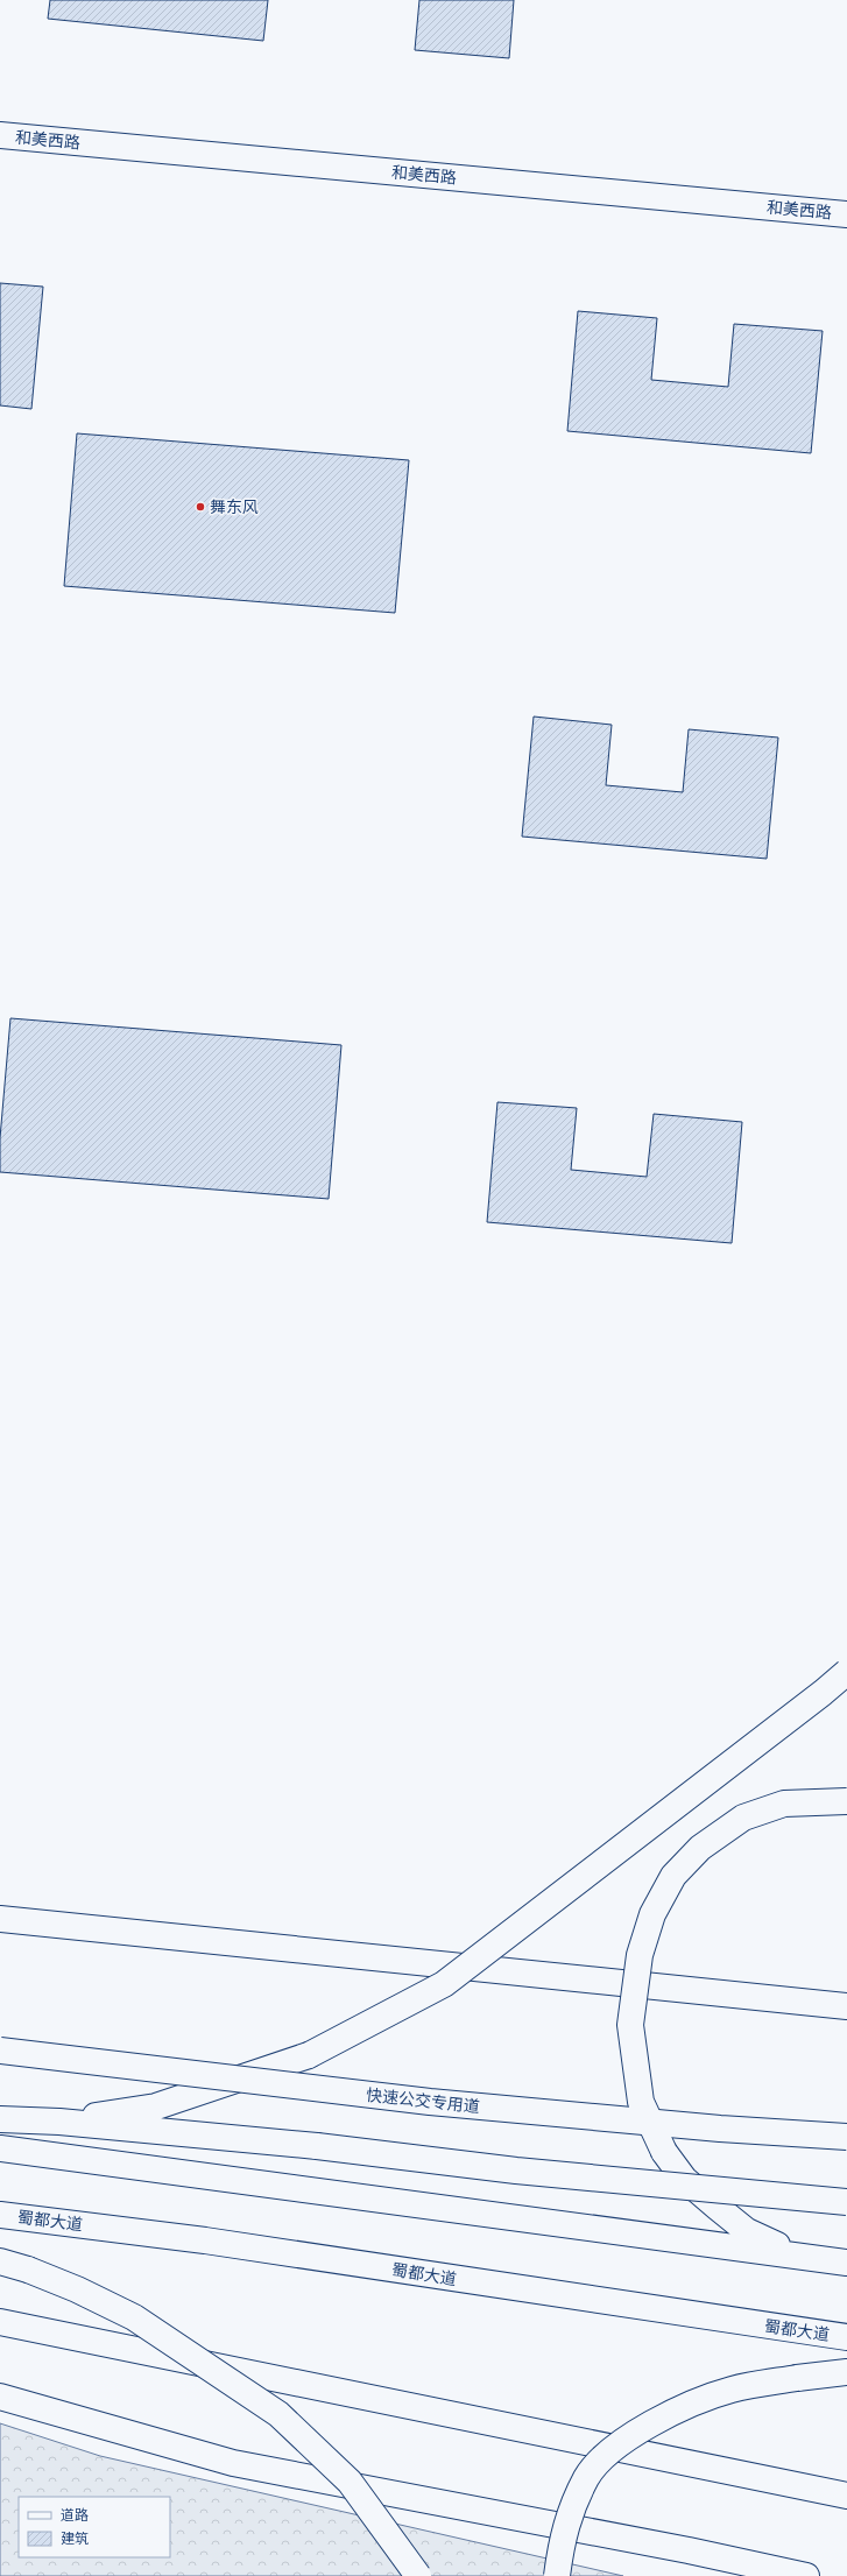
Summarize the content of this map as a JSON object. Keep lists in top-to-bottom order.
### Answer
{
  "streets": {
    "main road": ["和美西路", "快速公交专用道", "蜀都大道"]
  },
  "places": ["舞东风"],
  "legend": ["道路", "建筑"]
}
